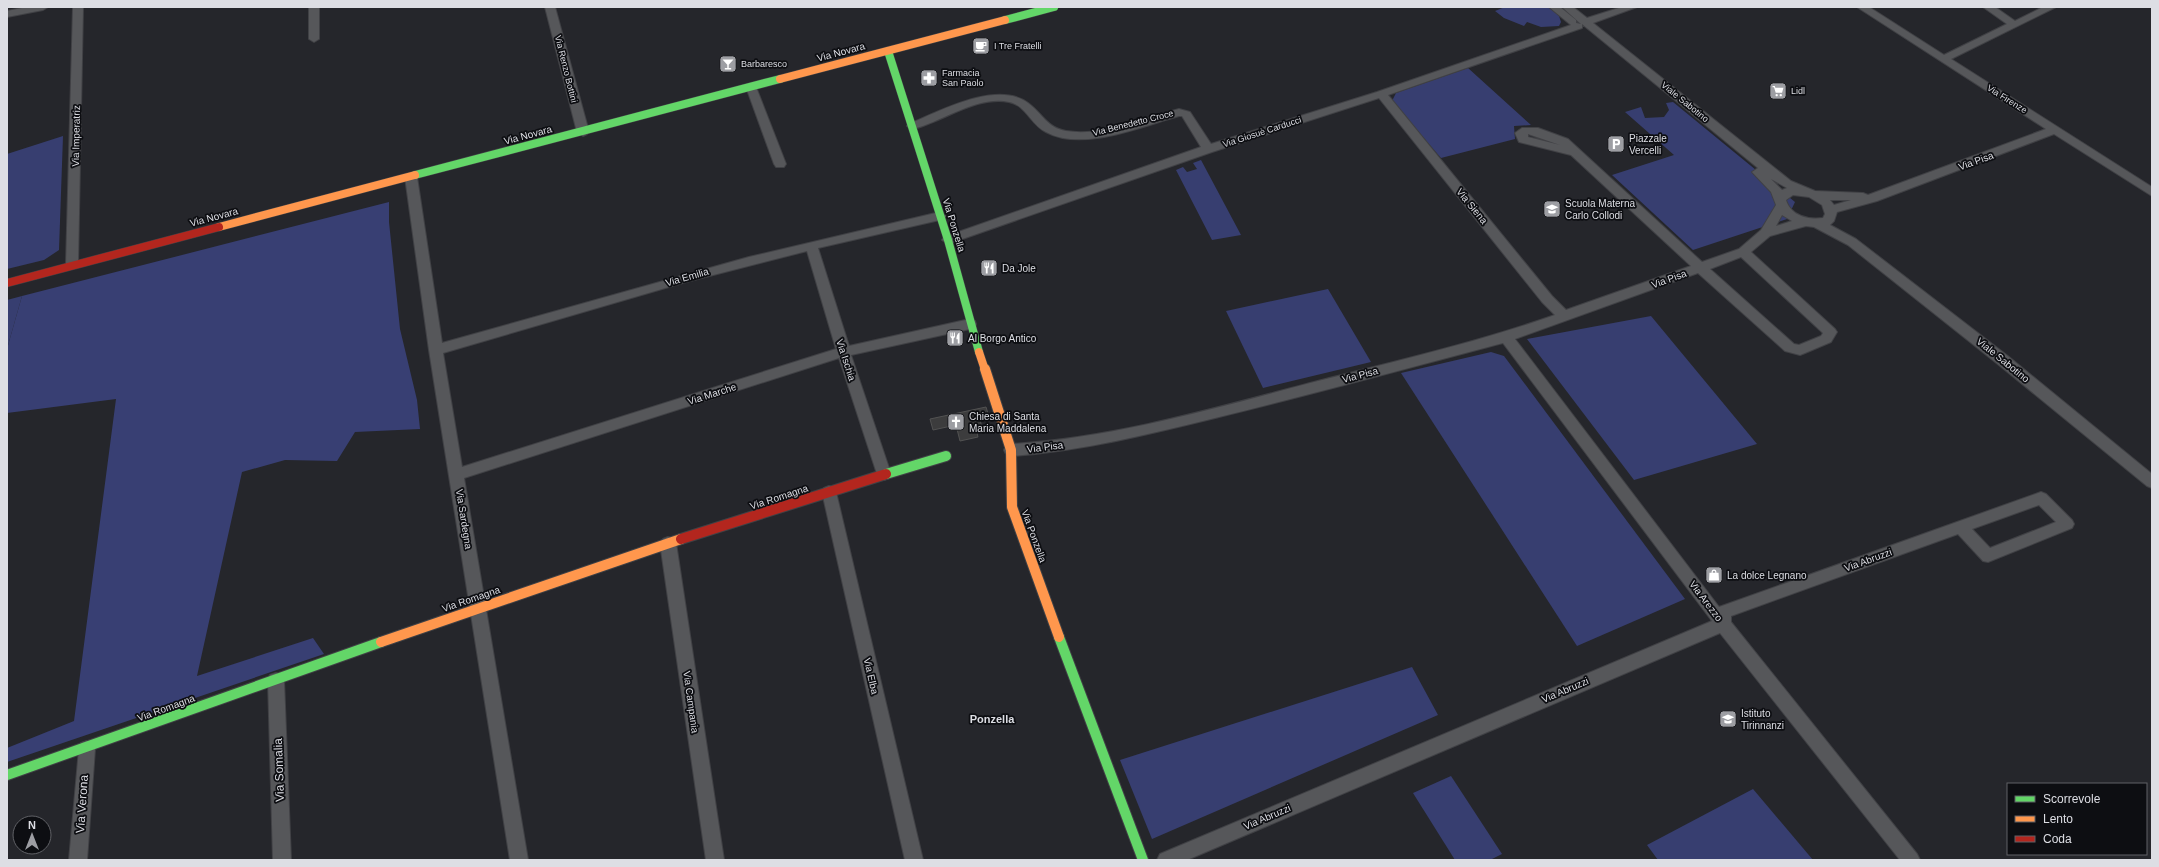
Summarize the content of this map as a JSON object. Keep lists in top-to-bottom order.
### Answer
{
  "streets": {
    "street": [
      "Via Novara",
      "Via Renzo Bottini",
      "Via Firenze",
      "Viale Sabotino",
      "Via Benedetto Croce",
      "Via Giosuè Carducci",
      "Via Imperatriz",
      "Via Pisa",
      "Via Siena",
      "Via Ponzella",
      "Via Emilia",
      "Via Ischia",
      "Via Marche",
      "Via Romagna",
      "Via Sardegna",
      "Via Abruzzi",
      "Via Arezzo",
      "Via Elba",
      "Via Campania",
      "Via Somalia",
      "Via Verona"
    ]
  },
  "crossings": [
    ["Via Novara", "Via Renzo Bottini"],
    ["Via Novara", "Via Imperatriz"],
    ["Via Novara", "Via Ponzella"],
    ["Via Novara", "Via Sardegna"],
    ["Via Firenze", "Via Pisa"],
    ["Viale Sabotino", "Via Giosuè Carducci"],
    ["Viale Sabotino", "Via Pisa"],
    ["Via Benedetto Croce", "Via Giosuè Carducci"],
    ["Via Benedetto Croce", "Via Ponzella"],
    ["Via Giosuè Carducci", "Via Siena"],
    ["Via Giosuè Carducci", "Via Ponzella"],
    ["Via Pisa", "Via Siena"],
    ["Via Pisa", "Via Ponzella"],
    ["Via Pisa", "Via Arezzo"],
    ["Via Ponzella", "Via Emilia"],
    ["Via Ponzella", "Via Marche"],
    ["Via Emilia", "Via Ischia"],
    ["Via Emilia", "Via Sardegna"],
    ["Via Ischia", "Via Marche"],
    ["Via Ischia", "Via Romagna"],
    ["Via Marche", "Via Sardegna"],
    ["Via Romagna", "Via Sardegna"],
    ["Via Romagna", "Via Elba"],
    ["Via Romagna", "Via Campania"],
    ["Via Romagna", "Via Somalia"],
    ["Via Romagna", "Via Verona"],
    ["Via Abruzzi", "Via Arezzo"]
  ],
  "districts": ["Ponzella"],
  "places": {
    "cafe": ["I Tre Fratelli"],
    "bar": ["Barbaresco"],
    "pharmacy": ["Farmacia San Paolo"],
    "supermarket": ["Lidl"],
    "parking": ["Piazzale Vercelli"],
    "school or university": ["Scuola Materna Carlo Collodi", "Istituto Tirinnanzi"],
    "restaurant": ["Da Jole", "Al Borgo Antico"],
    "church": ["Chiesa di Santa Maria Maddalena"],
    "shop": ["La dolce Legnano"]
  },
  "legend": ["Scorrevole", "Lento", "Coda"],
  "north": "top"
}
